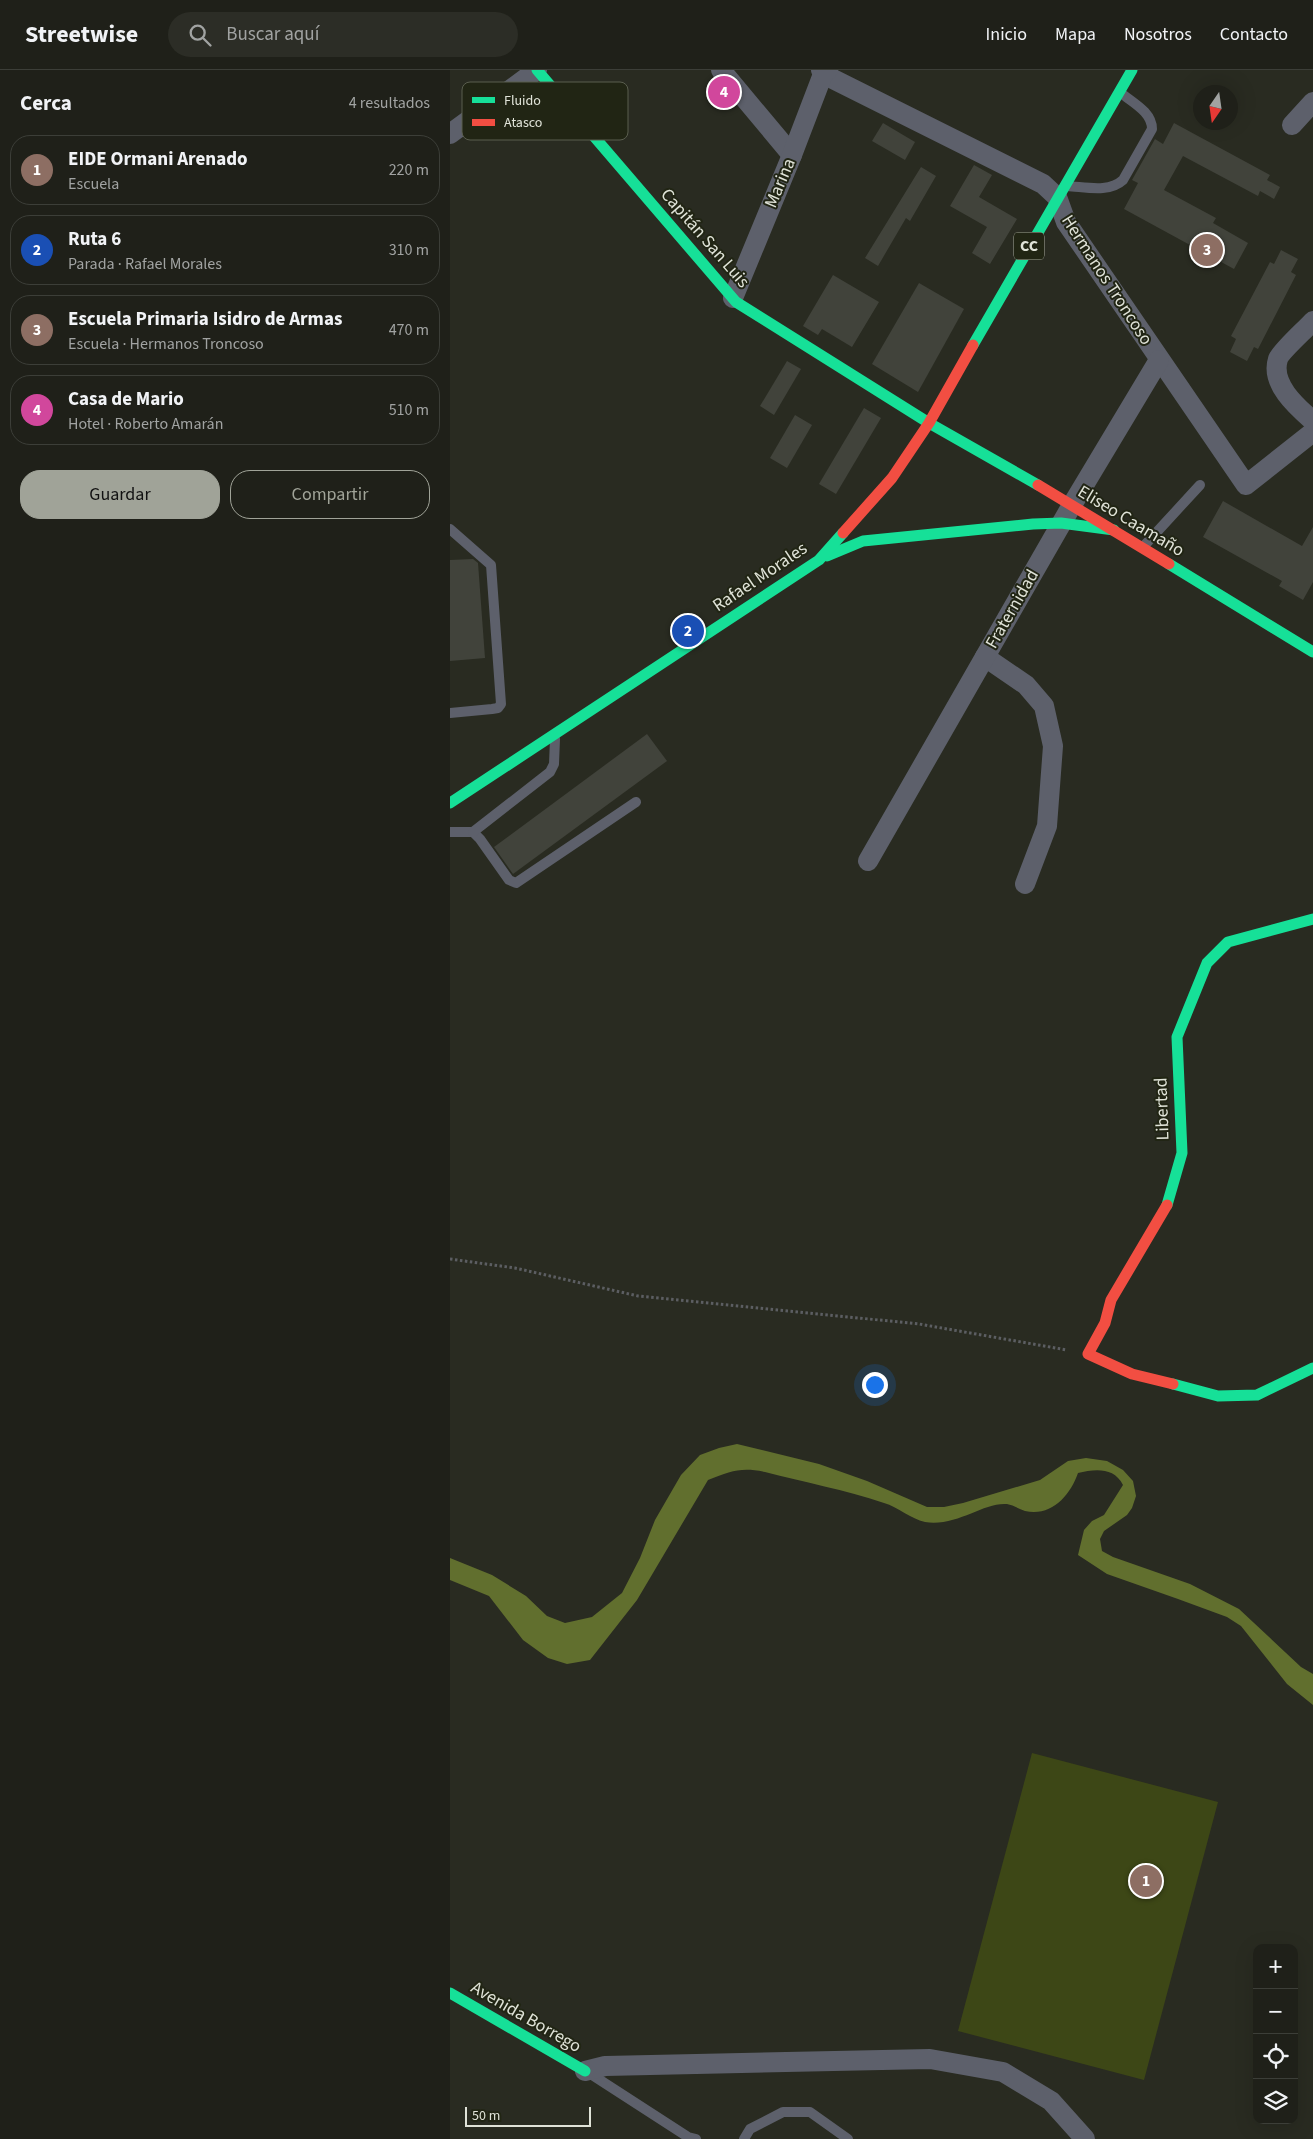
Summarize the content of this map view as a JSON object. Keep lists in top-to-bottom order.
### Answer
{
  "streets": {
    "main road": [
      "Capitán San Luis",
      "CC",
      "Eliseo Caamaño",
      "Rafael Morales",
      "Libertad",
      "Avenida Borrego"
    ],
    "street": ["Marina", "Hermanos Troncoso", "Fraternidad"]
  },
  "crossings": [
    ["Marina", "Capitán San Luis"],
    ["Marina", "Hermanos Troncoso"],
    ["Capitán San Luis", "CC"],
    ["Capitán San Luis", "Eliseo Caamaño"],
    ["Capitán San Luis", "Rafael Morales"],
    ["CC", "Hermanos Troncoso"],
    ["CC", "Eliseo Caamaño"],
    ["CC", "Rafael Morales"],
    ["Hermanos Troncoso", "Fraternidad"],
    ["Eliseo Caamaño", "Rafael Morales"],
    ["Eliseo Caamaño", "Fraternidad"]
  ],
  "legend": ["Fluido", "Atasco"],
  "scale_bar": "50 m",
  "north": "bottom",
  "page": {
    "header": "Streetwise",
    "search": "Buscar aquí",
    "nav": [
      "Inicio",
      "Mapa",
      "Nosotros",
      "Contacto"
    ],
    "heading": ["Cerca", "4 resultados"],
    "pins": [
      "4",
      "3",
      "2",
      "1"
    ],
    "list": [
      {
        "mark": "1",
        "name": "EIDE Ormani Arenado",
        "note": "Escuela",
        "value": "220 m"
      },
      {
        "mark": "2",
        "name": "Ruta 6",
        "note": "Parada · Rafael Morales",
        "value": "310 m"
      },
      {
        "mark": "3",
        "name": "Escuela Primaria Isidro de Armas",
        "note": "Escuela · Hermanos Troncoso",
        "value": "470 m"
      },
      {
        "mark": "4",
        "name": "Casa de Mario",
        "note": "Hotel · Roberto Amarán",
        "value": "510 m"
      }
    ],
    "buttons": ["Guardar", "Compartir"],
    "map_buttons": ["+", "−"],
    "scale": "50 m"
  }
}
